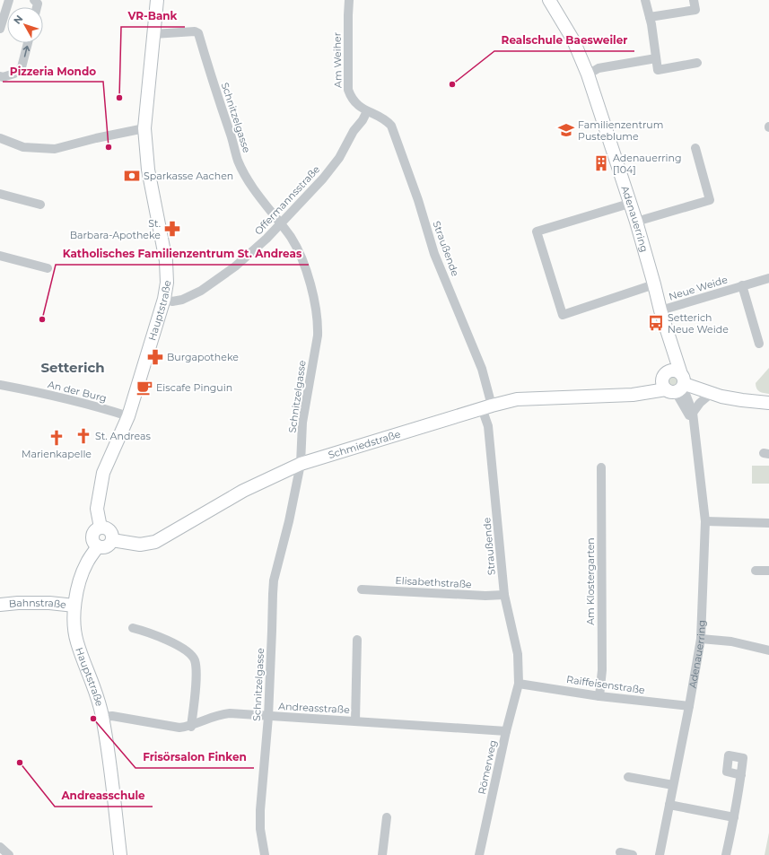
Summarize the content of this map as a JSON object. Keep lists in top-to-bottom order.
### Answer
{
  "streets": {
    "street": [
      "Am Weiher",
      "Schnitzelgasse",
      "Offermannsstraße",
      "Adenauerring",
      "Straußende",
      "Neue Weide",
      "Hauptstraße",
      "An der Burg",
      "Schmiedstraße",
      "Am Klostergarten",
      "Elisabethstraße",
      "Bahnstraße",
      "Raiffeisenstraße",
      "Andreasstraße",
      "Römerweg"
    ]
  },
  "crossings": [
    ["Am Weiher", "Offermannsstraße"],
    ["Am Weiher", "Straußende"],
    ["Schnitzelgasse", "Offermannsstraße"],
    ["Schnitzelgasse", "Hauptstraße"],
    ["Schnitzelgasse", "Schmiedstraße"],
    ["Schnitzelgasse", "Andreasstraße"],
    ["Offermannsstraße", "Straußende"],
    ["Offermannsstraße", "Hauptstraße"],
    ["Adenauerring", "Neue Weide"],
    ["Adenauerring", "Schmiedstraße"],
    ["Adenauerring", "Raiffeisenstraße"],
    ["Straußende", "Schmiedstraße"],
    ["Straußende", "Elisabethstraße"],
    ["Straußende", "Raiffeisenstraße"],
    ["Straußende", "Römerweg"],
    ["Hauptstraße", "An der Burg"],
    ["Hauptstraße", "Schmiedstraße"],
    ["Hauptstraße", "Bahnstraße"],
    ["Hauptstraße", "Andreasstraße"],
    ["Am Klostergarten", "Raiffeisenstraße"],
    ["Raiffeisenstraße", "Römerweg"],
    ["Andreasstraße", "Römerweg"]
  ],
  "districts": ["Setterich"],
  "places": {
    "other": [
      "Realschule Baesweiler",
      "VR-Bank",
      "Pizzeria Mondo",
      "Katholisches Familienzentrum St. Andreas",
      "Frisörsalon Finken",
      "Andreasschule"
    ],
    "school or university": ["Familienzentrum Pusteblume"],
    "building": ["Adenauerring [104]"],
    "bank": ["Sparkasse Aachen"],
    "pharmacy": ["St. Barbara-Apotheke", "Burgapotheke"],
    "bus stop": ["Setterich Neue Weide"],
    "cafe": ["Eiscafe Pinguin"],
    "church": ["St. Andreas", "Marienkapelle"]
  },
  "north": "top left"
}
